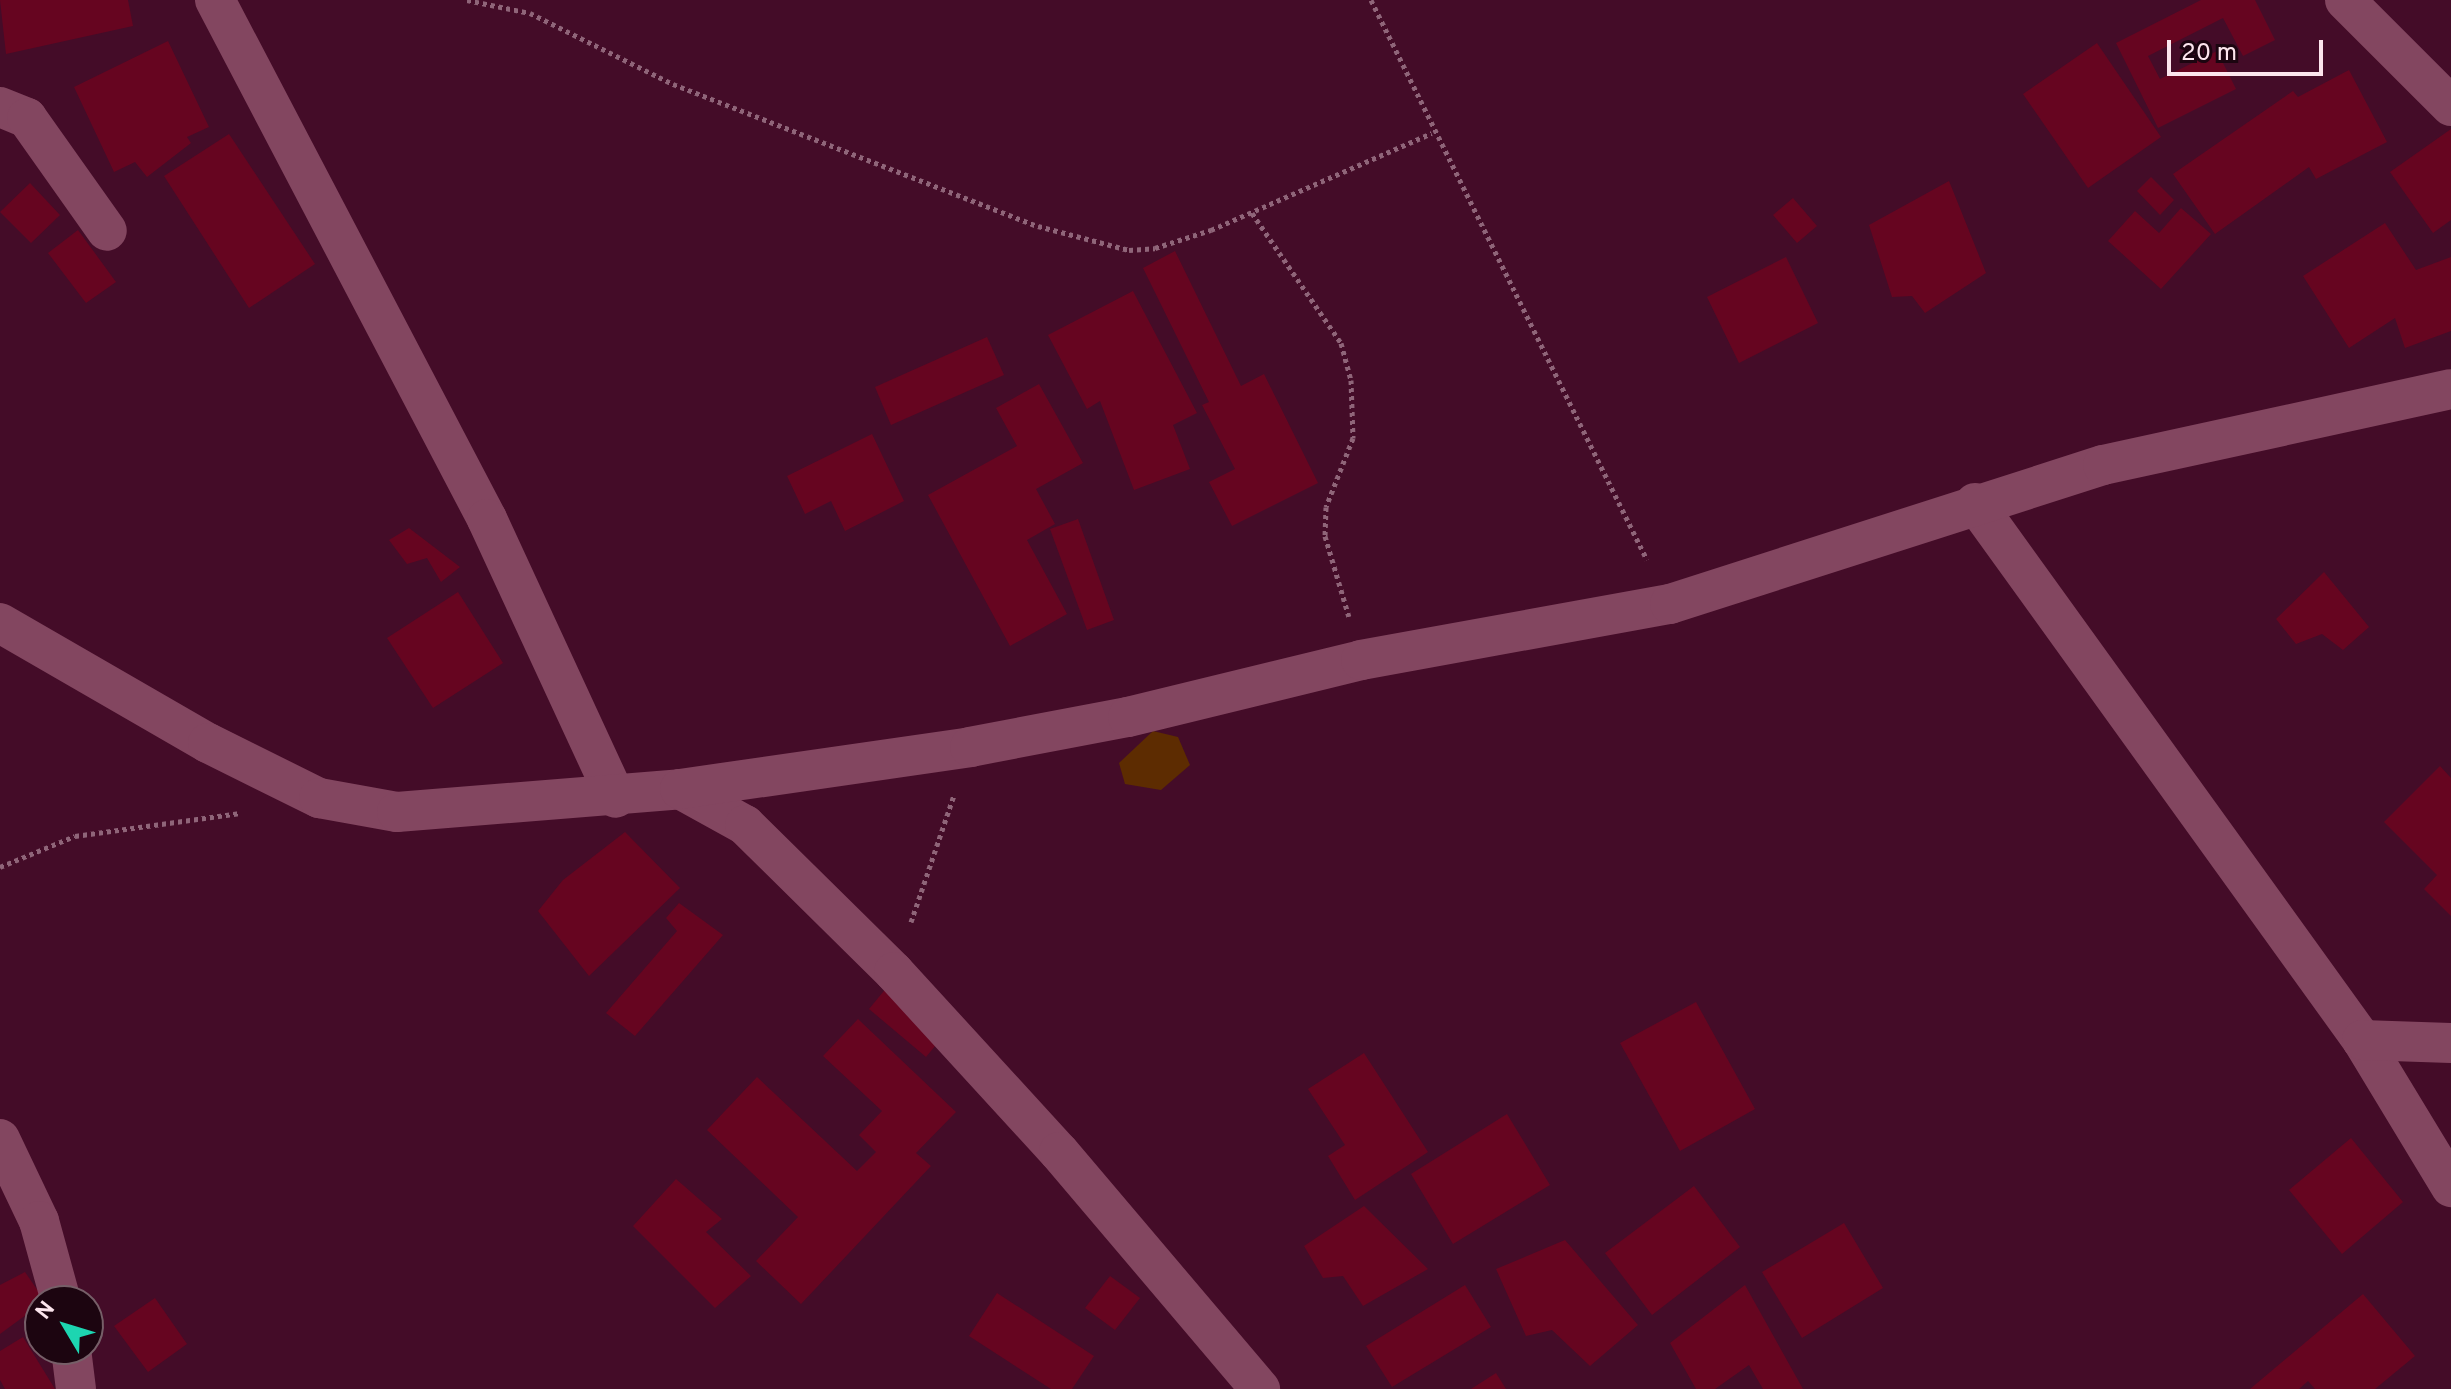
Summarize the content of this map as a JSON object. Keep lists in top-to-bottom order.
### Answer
{
  "scale_bar": "20 m",
  "north": "top left"
}
